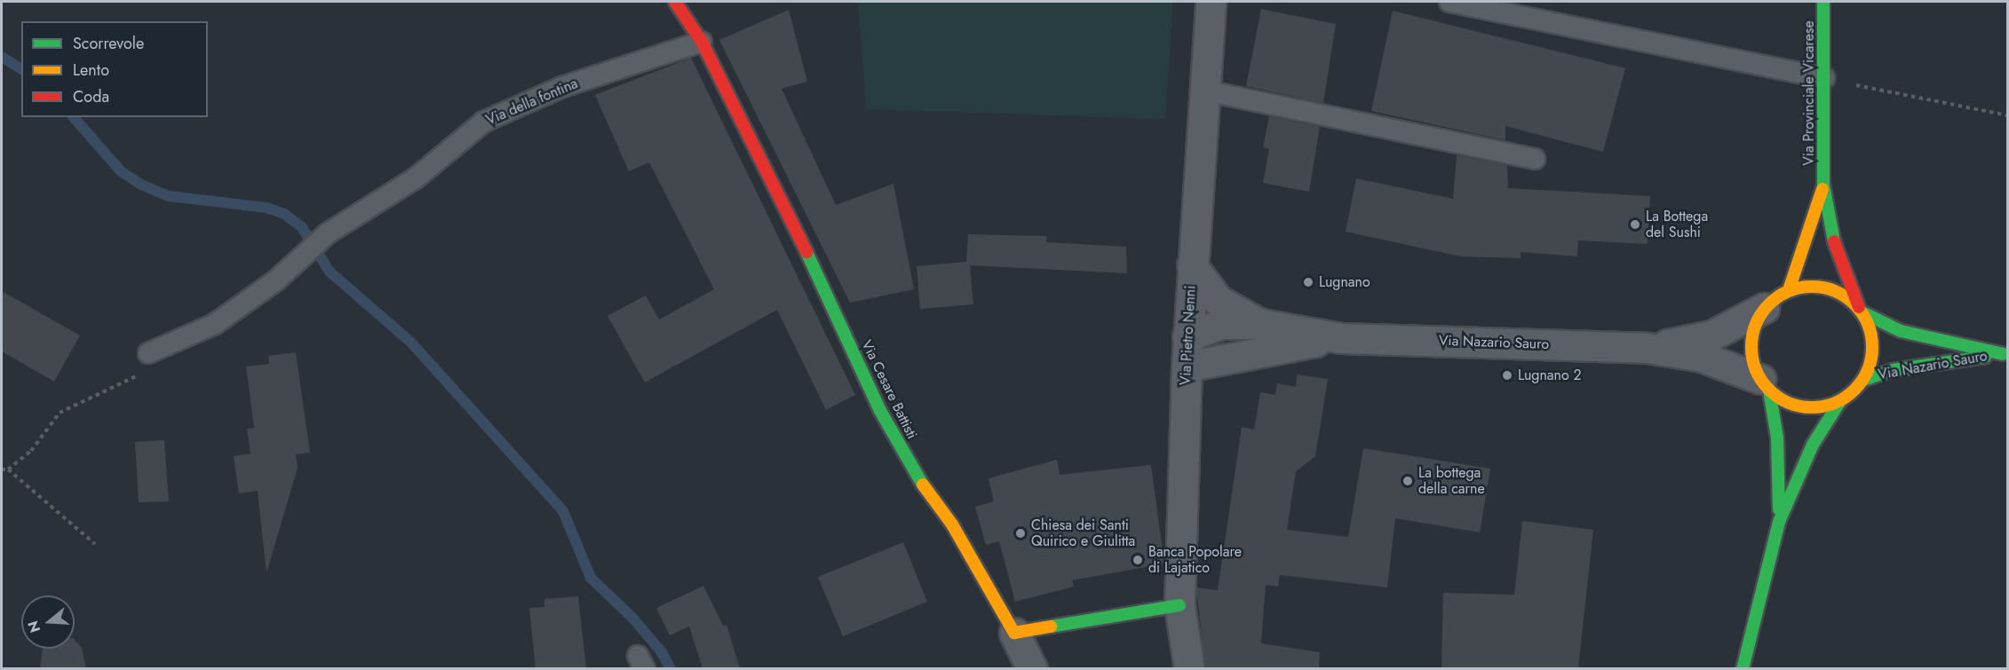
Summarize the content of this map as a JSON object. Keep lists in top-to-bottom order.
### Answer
{
  "streets": {
    "main road": ["Via Provinciale Vicarese", "Via Nazario Sauro", "Via Cesare Battisti"],
    "street": ["Via Pietro Nenni"],
    "lane": ["Via della fontina"]
  },
  "crossings": [
    ["Via Provinciale Vicarese", "Via Nazario Sauro"],
    ["Via della fontina", "Via Cesare Battisti"],
    ["Via Pietro Nenni", "Via Nazario Sauro"]
  ],
  "places": [
    "La Bottega del Sushi",
    "Lugnano",
    "Lugnano 2",
    "La bottega della carne",
    "Chiesa dei Santi Quirico e Giulitta",
    "Banca Popolare di Lajatico"
  ],
  "legend": ["Scorrevole", "Lento", "Coda"],
  "north": "left"
}
